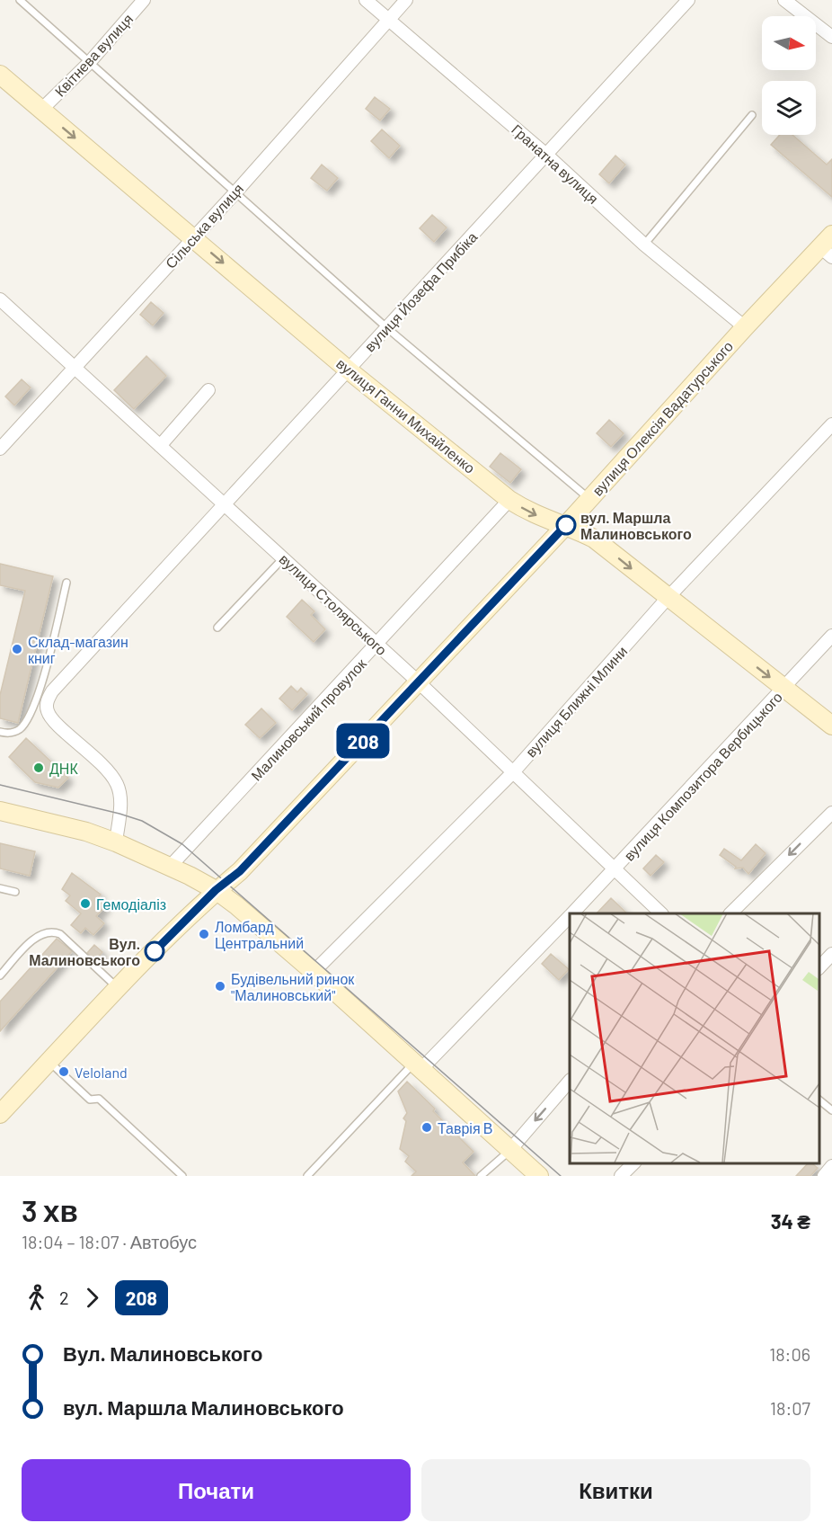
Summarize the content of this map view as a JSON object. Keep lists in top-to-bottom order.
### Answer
{
  "streets": {
    "street": [
      "Квітнева вулиця",
      "Гранатна вулиця",
      "Сільська вулиця",
      "вулиця Йозефа Прибіка",
      "вулиця Ганни Михайленко",
      "вулиця Олексія Вадатурського",
      "вулиця Столярського",
      "вулиця Ближні Млини",
      "Малиновський провулок",
      "вулиця Композитора Вербицького"
    ]
  },
  "crossings": [
    ["Квітнева вулиця", "вулиця Ганни Михайленко"],
    ["Гранатна вулиця", "Сільська вулиця"],
    ["Гранатна вулиця", "вулиця Йозефа Прибіка"],
    ["Гранатна вулиця", "вулиця Олексія Вадатурського"],
    ["Сільська вулиця", "вулиця Ганни Михайленко"],
    ["Сільська вулиця", "вулиця Столярського"],
    ["вулиця Йозефа Прибіка", "вулиця Ганни Михайленко"],
    ["вулиця Йозефа Прибіка", "вулиця Столярського"],
    ["вулиця Ганни Михайленко", "вулиця Олексія Вадатурського"],
    ["вулиця Ганни Михайленко", "вулиця Ближні Млини"],
    ["вулиця Ганни Михайленко", "Малиновський провулок"],
    ["вулиця Ганни Михайленко", "вулиця Композитора Вербицького"],
    ["вулиця Олексія Вадатурського", "вулиця Столярського"],
    ["вулиця Столярського", "вулиця Ближні Млини"],
    ["вулиця Столярського", "Малиновський провулок"],
    ["вулиця Столярського", "вулиця Композитора Вербицького"]
  ],
  "one_way": ["вулиця Ганни Михайленко"],
  "places": [
    "вул. Маршла Малиновського",
    "Склад-магазин книг",
    "ДНК",
    "Гемодіаліз",
    "Ломбард Центральний",
    "Вул. Малиновського",
    "Будівельний ринок \"Малиновський\"",
    "Veloland",
    "Таврія В"
  ],
  "lines": ["bus line 208"],
  "north": "right",
  "page": {
    "on_map": "208",
    "heading": ["3 хв", "18:04 – 18:07 · Автобус", "34 ₴"],
    "legs": ["2", "208"],
    "list": [
      {
        "name": "Вул. Малиновського",
        "value": "18:06"
      },
      {
        "name": "вул. Маршла Малиновського",
        "value": "18:07"
      }
    ],
    "buttons": ["Почати", "Квитки"]
  }
}
